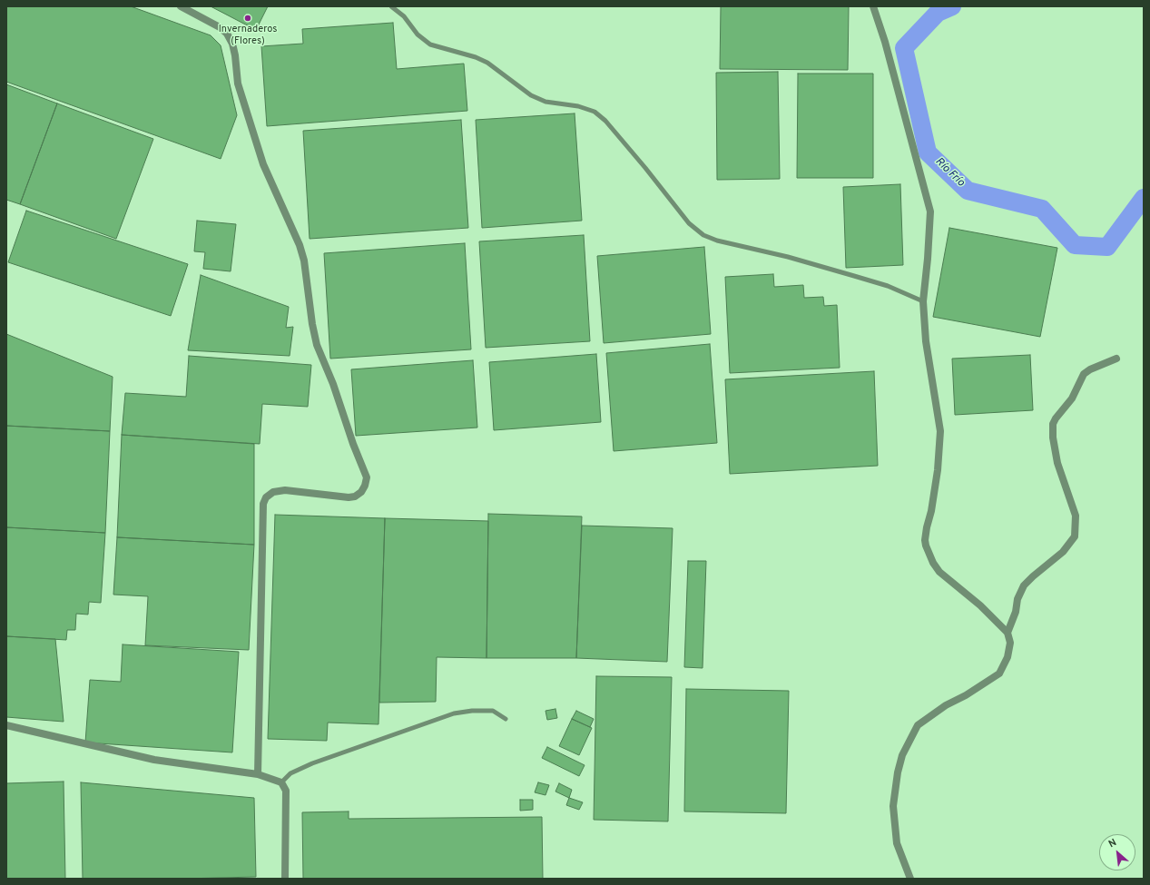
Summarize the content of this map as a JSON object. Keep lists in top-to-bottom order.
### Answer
{
  "water": ["Río Frío"],
  "places": ["Invernaderos (Flores)"],
  "north": "top left"
}
